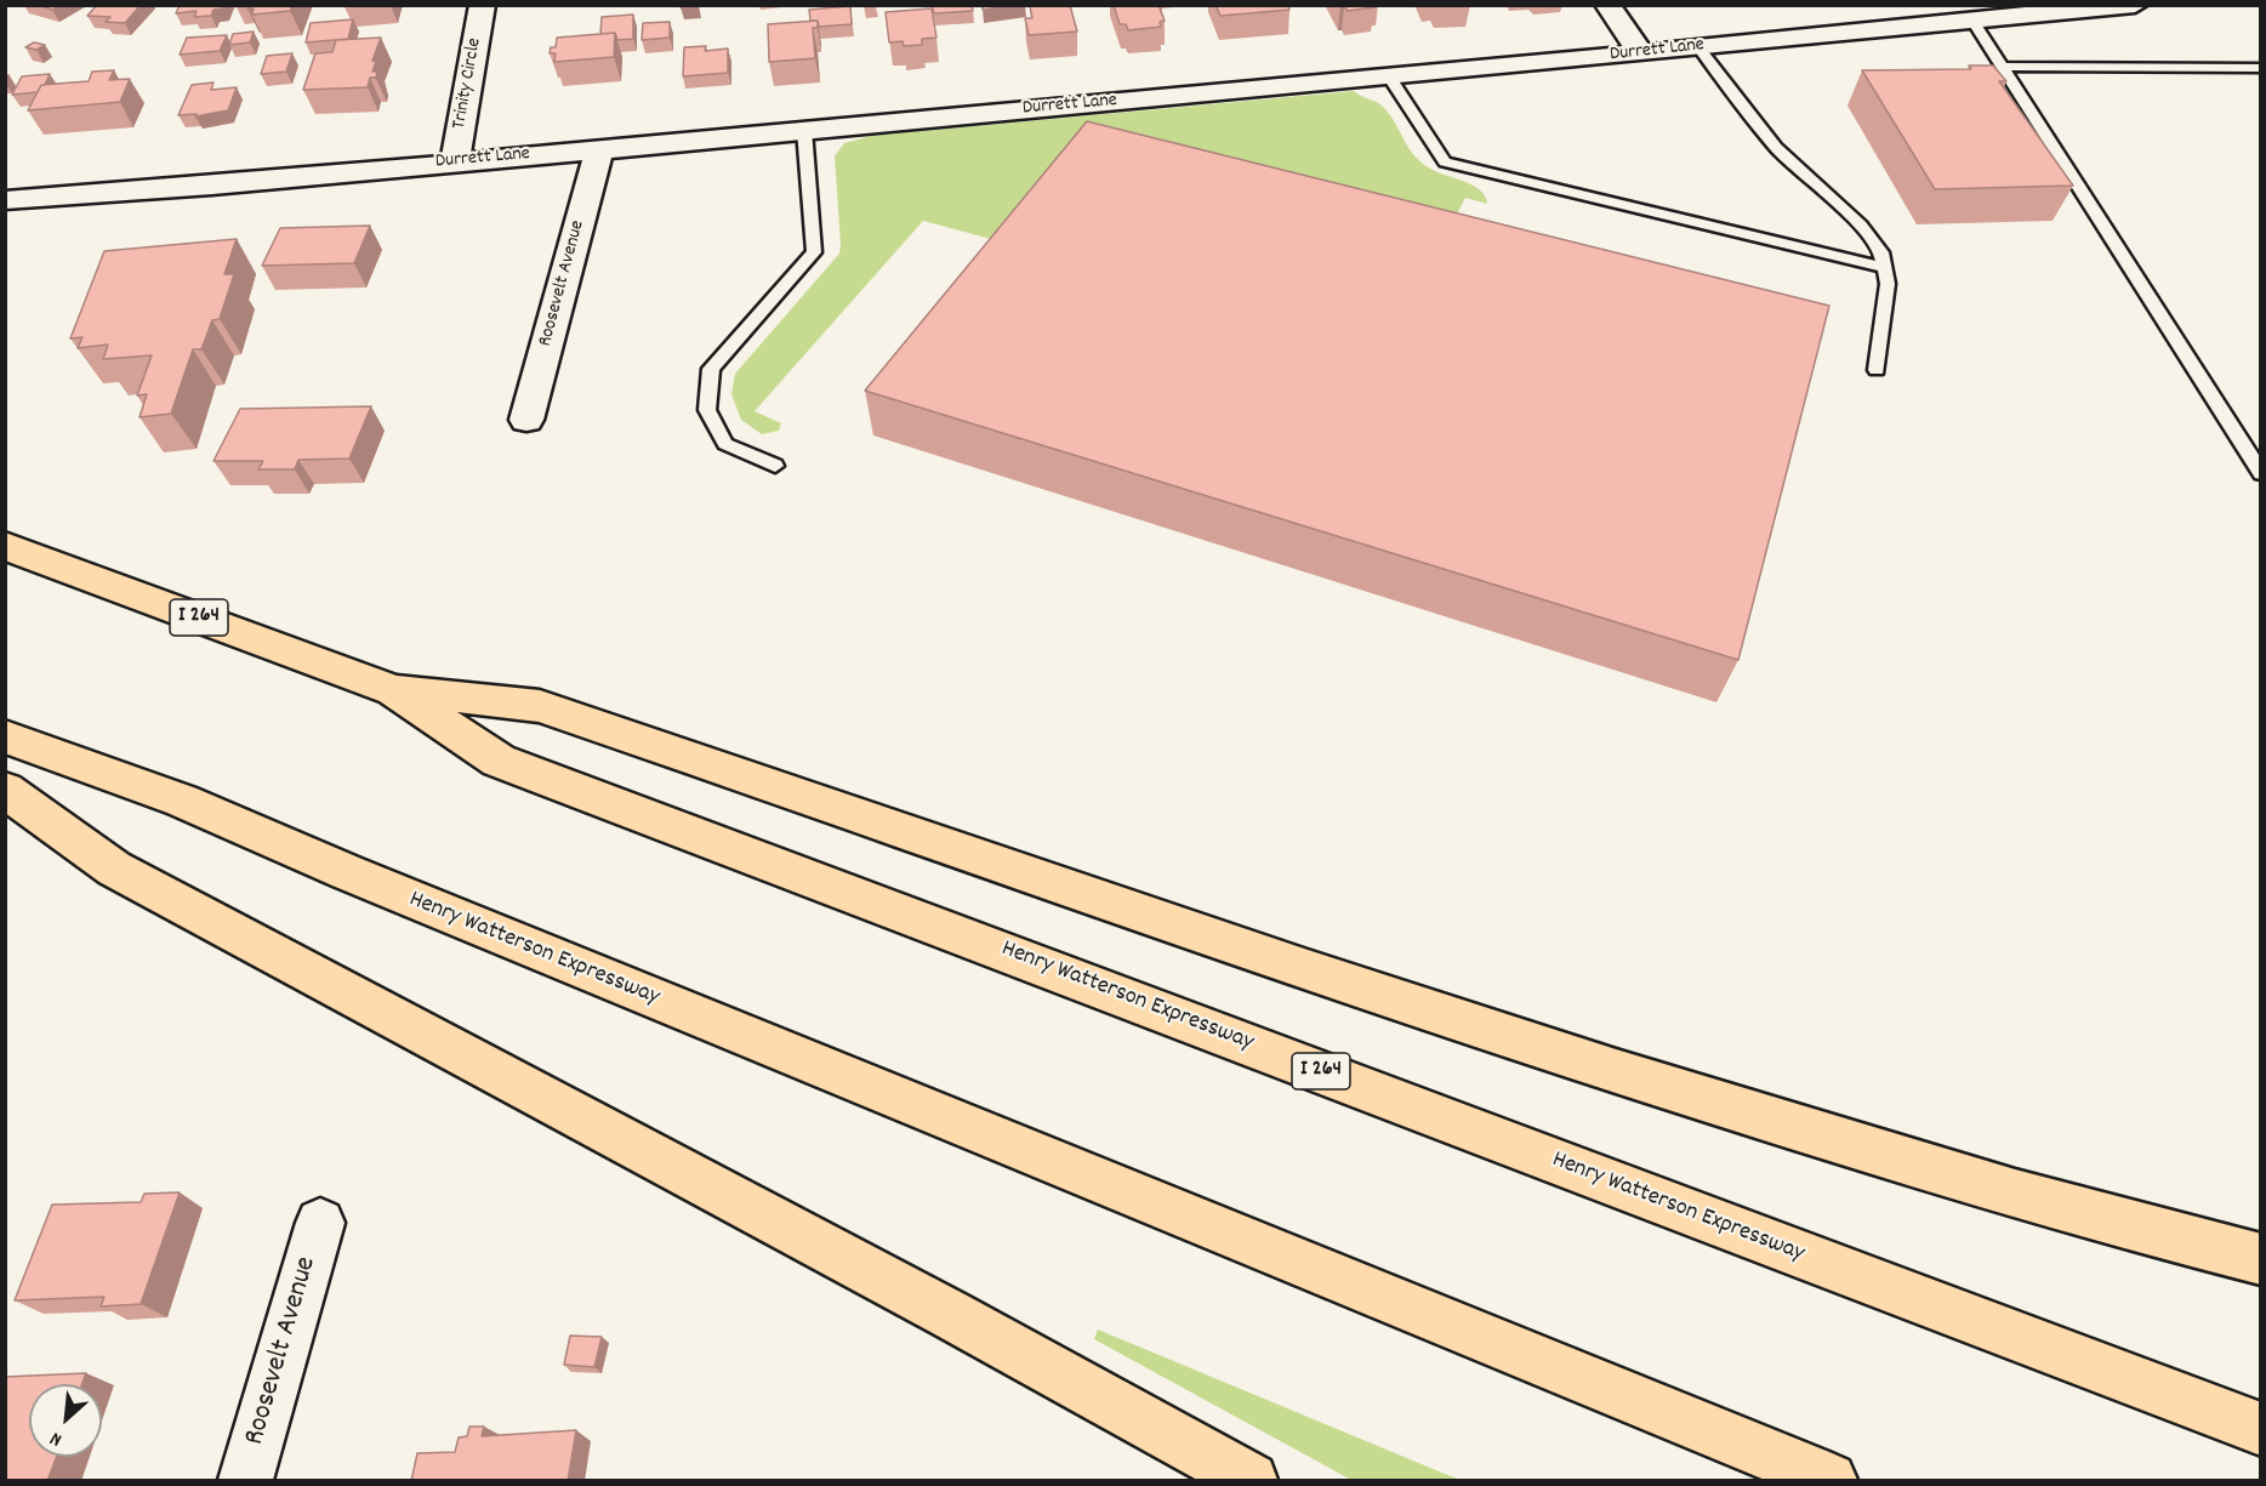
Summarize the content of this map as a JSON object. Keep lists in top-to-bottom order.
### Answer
{
  "streets": {
    "highway": ["I 264", "Henry Watterson Expressway"],
    "street": ["Durrett Lane", "Trinity Circle", "Roosevelt Avenue"]
  },
  "crossings": [
    ["Durrett Lane", "Trinity Circle"],
    ["Durrett Lane", "Roosevelt Avenue"]
  ],
  "north": "bottom left"
}
